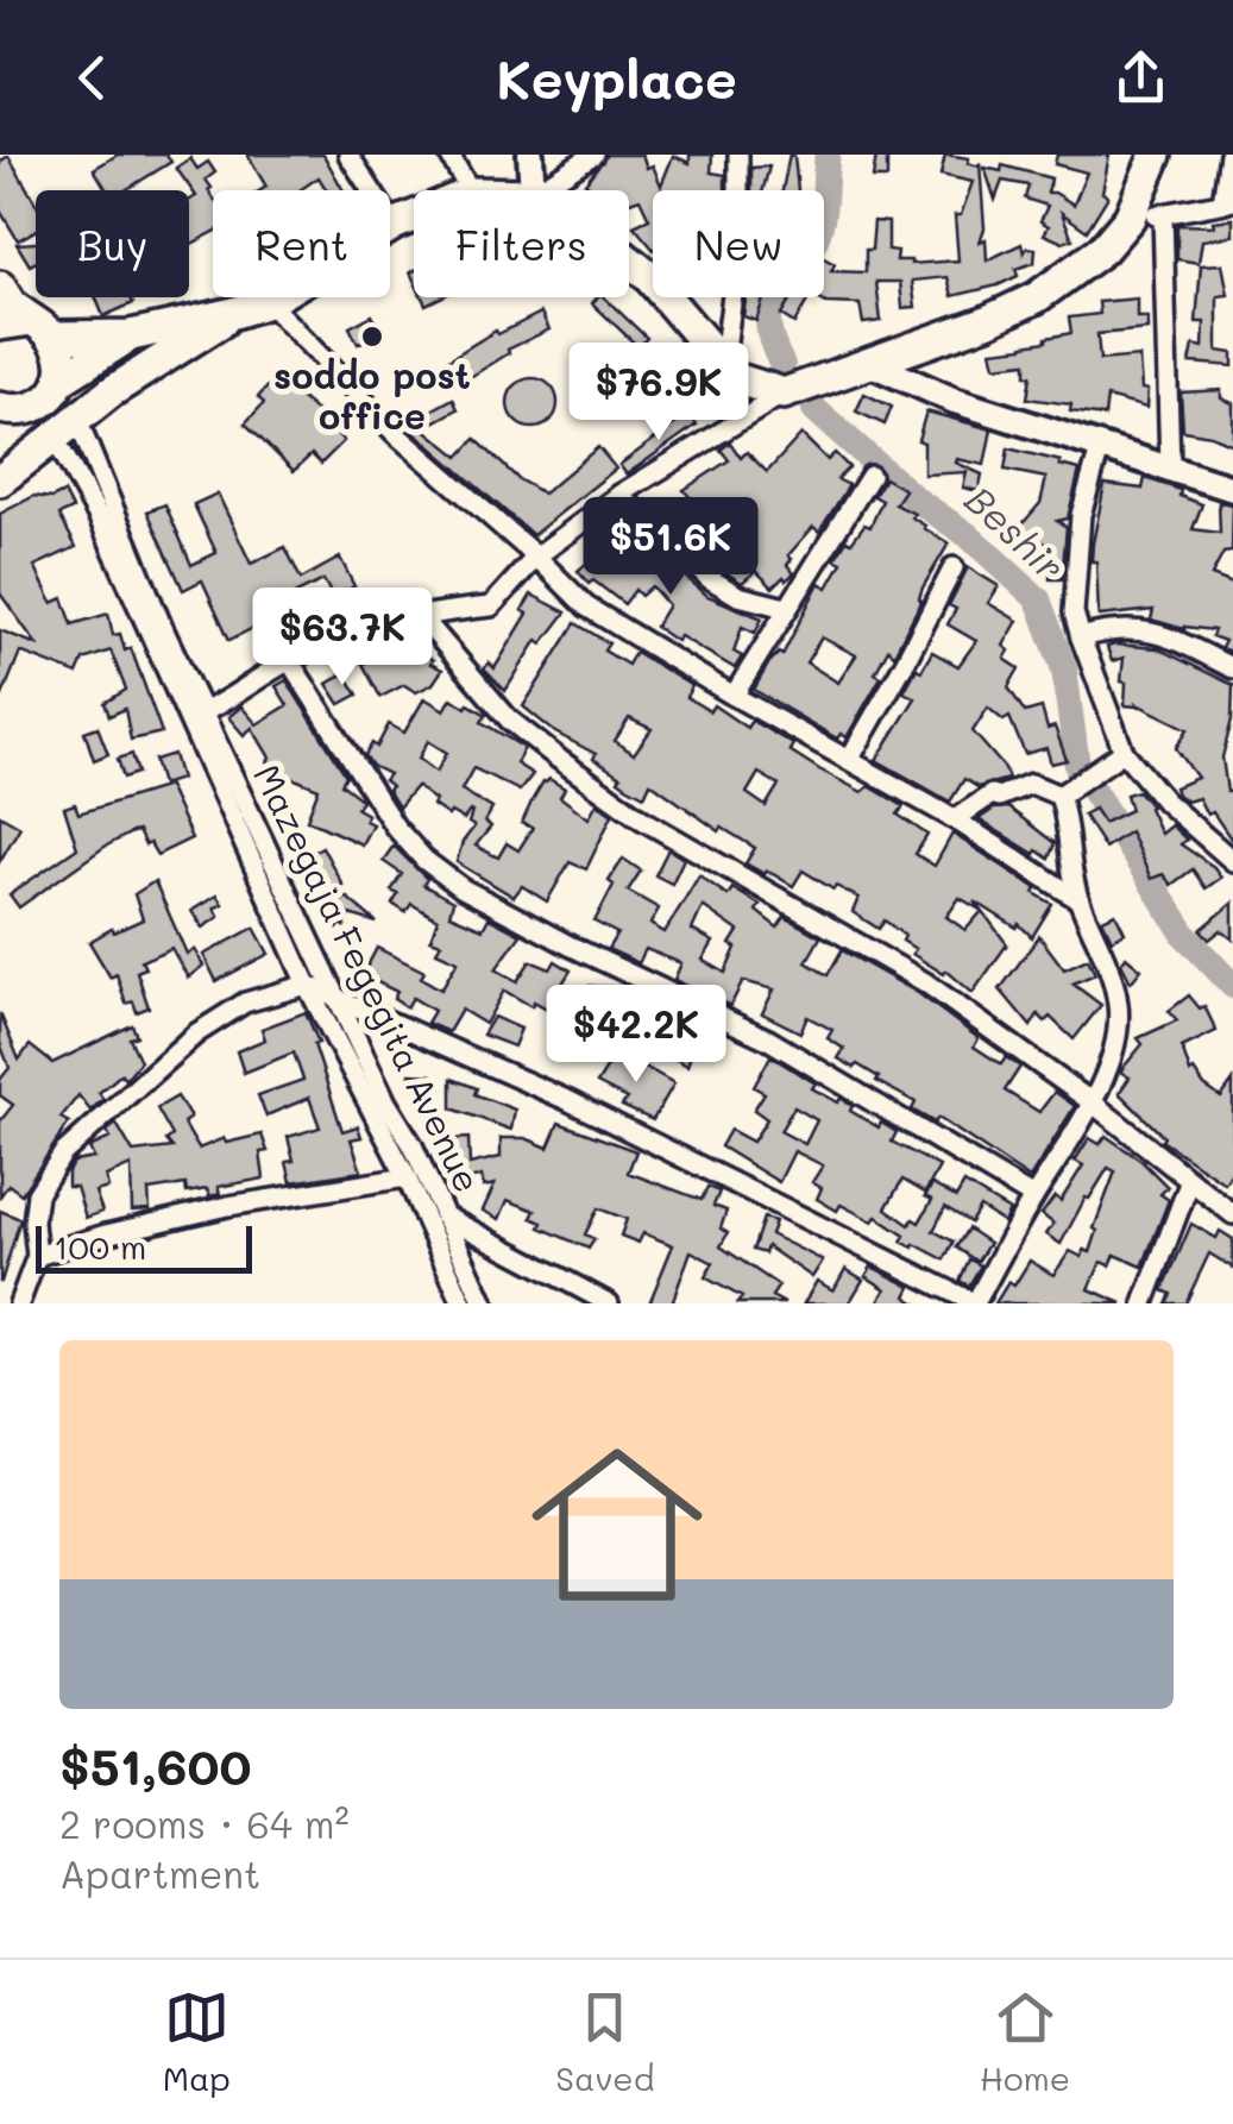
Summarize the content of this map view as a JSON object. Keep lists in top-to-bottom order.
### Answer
{
  "streets": {
    "street": ["Mazegaja Fegegita Avenue"]
  },
  "water": ["Beshir"],
  "places": ["soddo post office"],
  "scale_bar": "100 m",
  "page": {
    "header": "Keyplace",
    "chip": [
      "Buy",
      "Rent",
      "Filters",
      "New"
    ],
    "price": [
      "$76.9K",
      "$51.6K",
      "$63.7K",
      "$42.2K"
    ],
    "scale": "100 m",
    "list": [
      {
        "name": "$51,600",
        "note": "2 rooms · 64 m² · Apartment"
      }
    ],
    "tabs": ["Map", "Saved", "Home"]
  }
}
